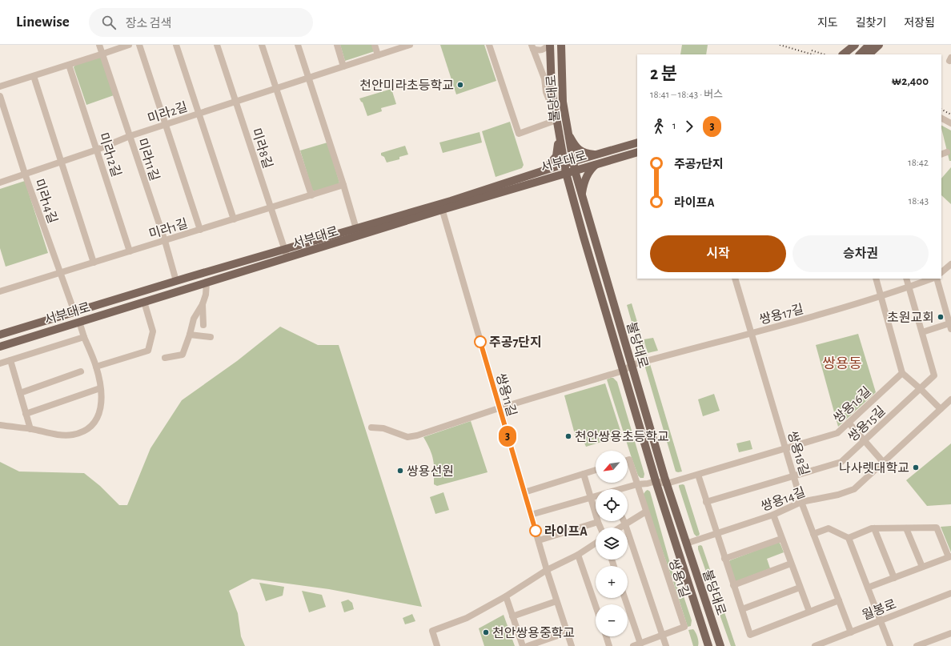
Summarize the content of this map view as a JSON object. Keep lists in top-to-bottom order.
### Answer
{
  "streets": {
    "main road": ["불당대로", "서부대로"],
    "street": [
      "미라2길",
      "미라8길",
      "미라12길",
      "미라11길",
      "미라14길",
      "미라1길",
      "쌍용17길",
      "쌍용11길",
      "쌍용16길",
      "쌍용15길",
      "쌍용18길",
      "쌍용14길",
      "쌍용1길",
      "월봉로"
    ]
  },
  "crossings": [
    ["불당대로", "서부대로"],
    ["불당대로", "쌍용17길"],
    ["불당대로", "쌍용16길"],
    ["불당대로", "쌍용14길"],
    ["미라2길", "미라8길"],
    ["미라2길", "미라12길"],
    ["미라2길", "미라11길"],
    ["미라2길", "미라14길"],
    ["미라8길", "서부대로"],
    ["미라8길", "미라1길"],
    ["미라12길", "미라1길"],
    ["미라11길", "서부대로"],
    ["미라11길", "미라1길"],
    ["서부대로", "미라14길"],
    ["서부대로", "쌍용11길"],
    ["미라14길", "미라1길"],
    ["쌍용17길", "쌍용11길"],
    ["쌍용17길", "쌍용15길"],
    ["쌍용17길", "쌍용18길"],
    ["쌍용11길", "쌍용16길"],
    ["쌍용16길", "쌍용18길"],
    ["쌍용16길", "쌍용1길"],
    ["쌍용15길", "쌍용18길"],
    ["쌍용18길", "쌍용14길"],
    ["쌍용18길", "월봉로"]
  ],
  "districts": ["쌍용동"],
  "places": [
    "천안미라초등학교",
    "초원교회",
    "주공7단지",
    "천안쌍용초등학교",
    "나사렛대학교",
    "쌍용선원",
    "라이프A",
    "천안쌍용중학교"
  ],
  "lines": ["bus line 3"],
  "north": "bottom left",
  "page": {
    "header": "Linewise",
    "search": "장소 검색",
    "nav": ["지도", "길찾기", "저장됨"],
    "on_map": "3",
    "heading": ["2 분", "18:41 – 18:43 · 버스", "₩2,400"],
    "legs": ["1", "3"],
    "list": [
      {
        "name": "주공7단지",
        "value": "18:42"
      },
      {
        "name": "라이프A",
        "value": "18:43"
      }
    ],
    "buttons": ["시작", "승차권"],
    "map_buttons": ["+", "−"]
  }
}
